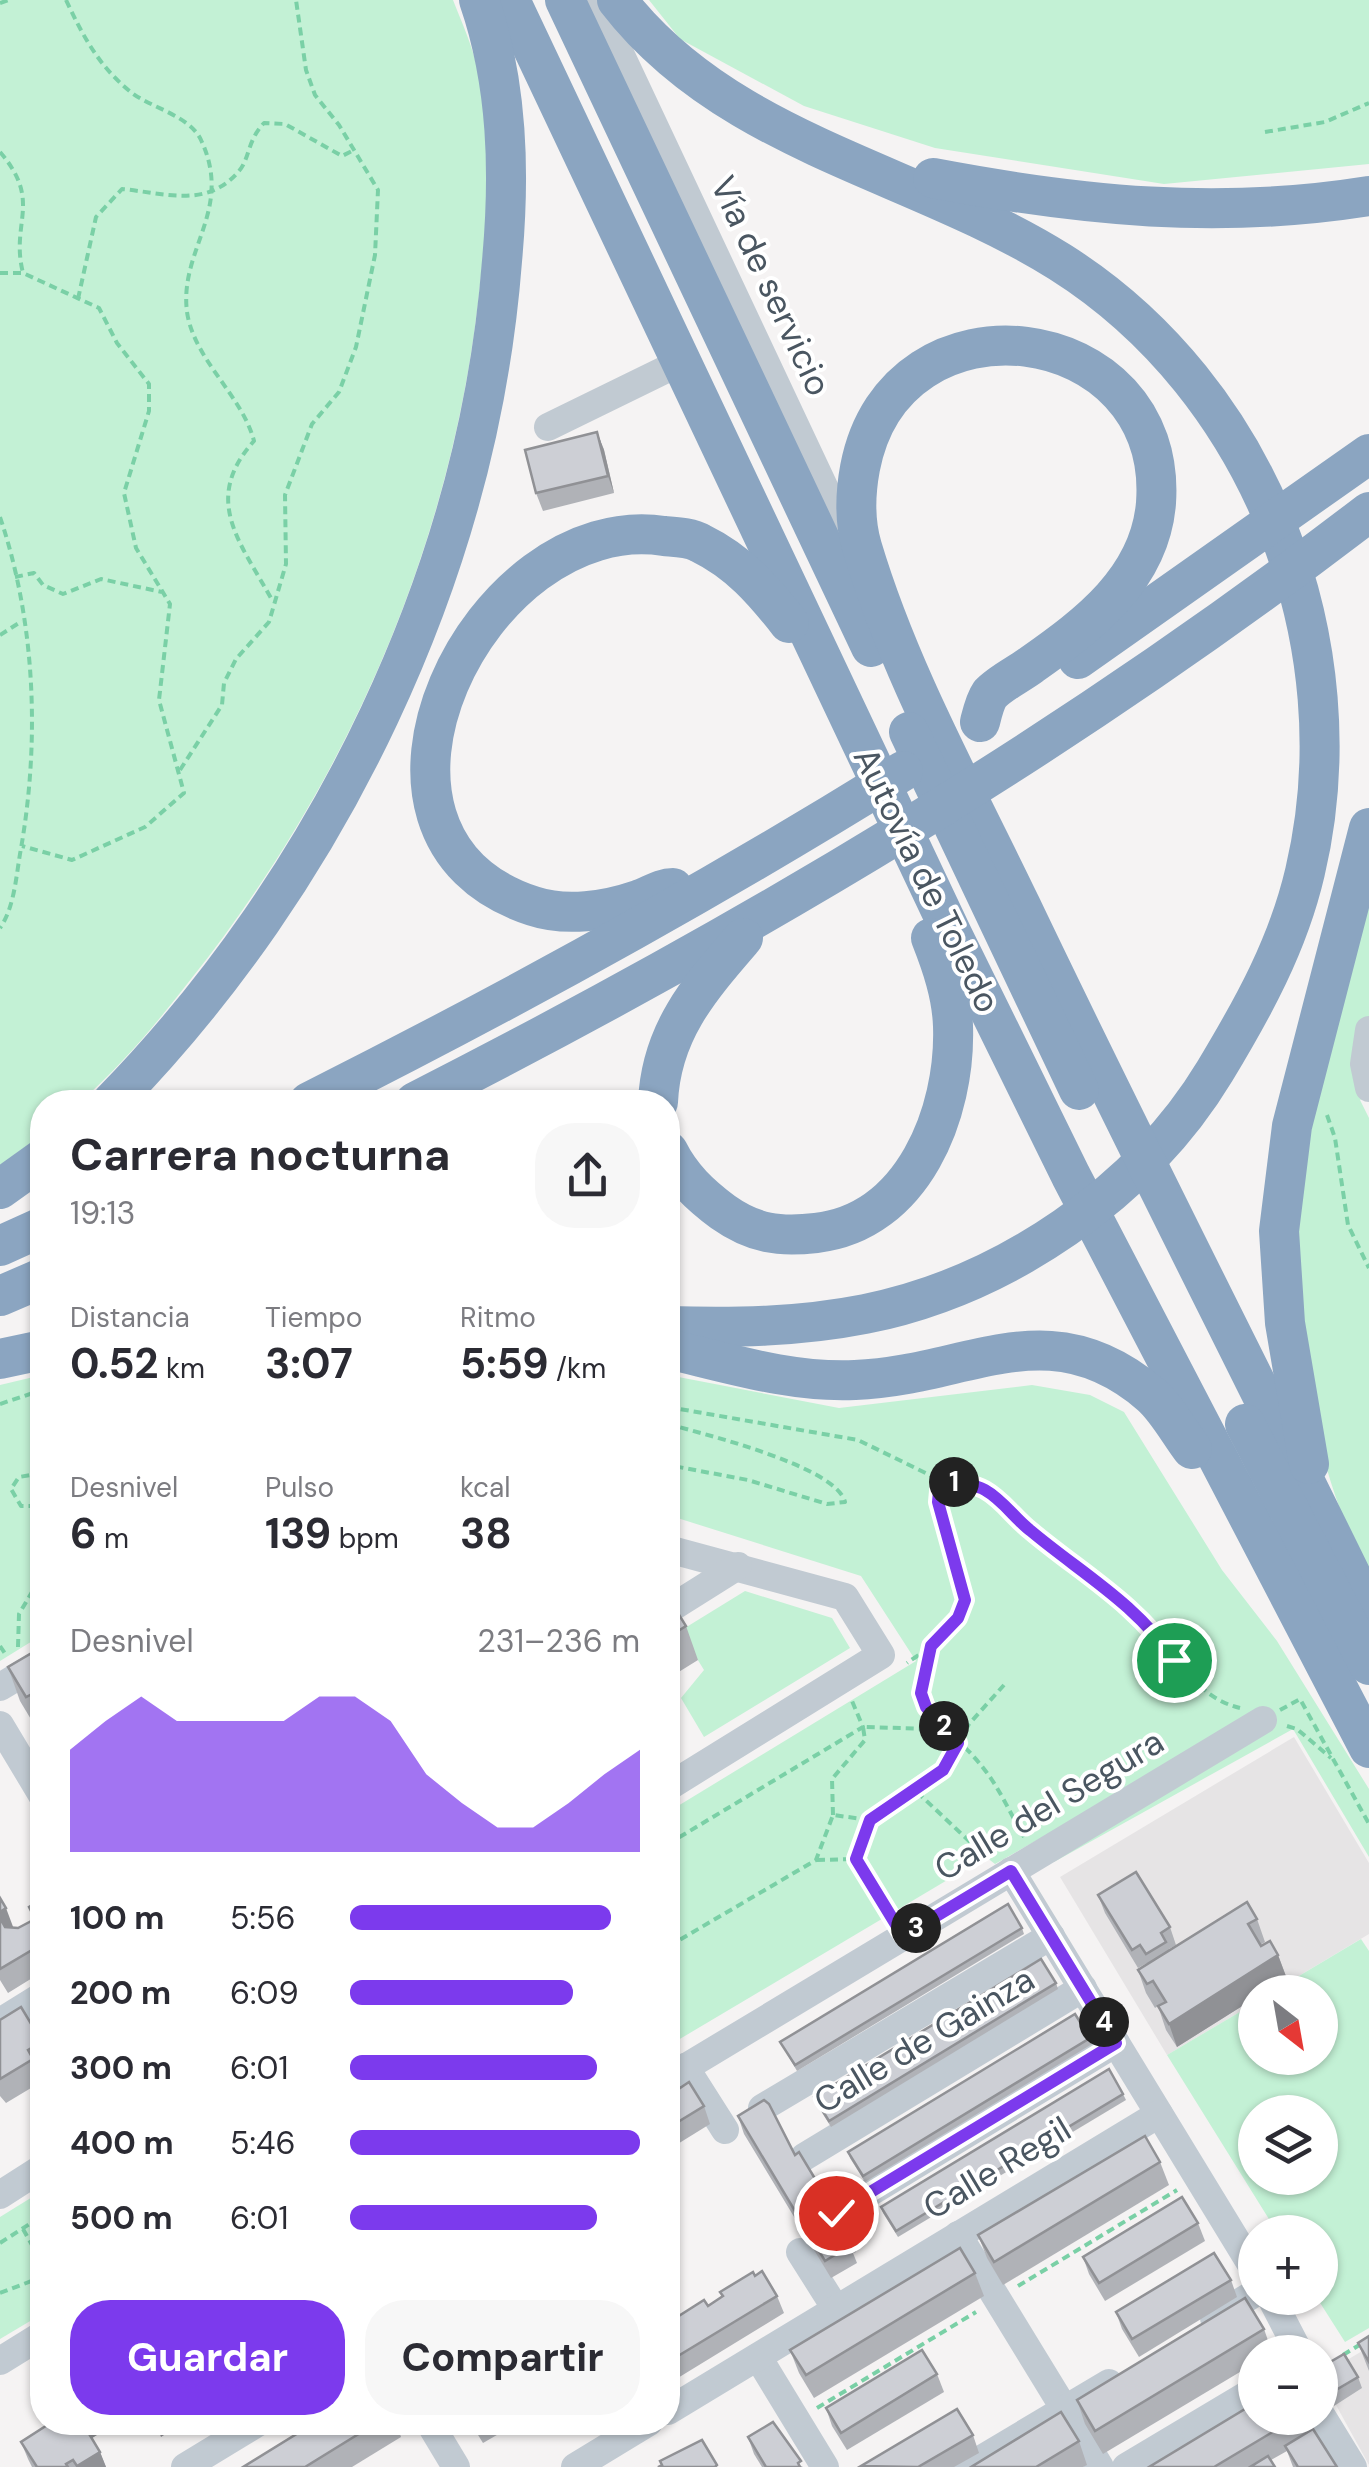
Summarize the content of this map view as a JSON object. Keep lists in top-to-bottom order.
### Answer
{
  "streets": {
    "highway": ["Autovía de Toledo"],
    "street": [
      "Vía de servicio",
      "Calle del Segura",
      "Calle de Gainza",
      "Calle Regil"
    ]
  },
  "crossings": [
    ["Calle del Segura", "Calle de Gainza"],
    ["Calle de Gainza", "Calle Regil"]
  ],
  "north": "bottom right",
  "page": {
    "heading": ["Carrera nocturna", "19:13"],
    "stats": [
      ["Distancia", "0.52 km"],
      ["Tiempo", "3:07"],
      ["Ritmo", "5:59 /km"],
      ["Desnivel", "6 m"],
      ["Pulso", "139 bpm"],
      ["kcal", "38"]
    ],
    "pins": [
      "1",
      "2",
      "3",
      "4"
    ],
    "chart": ["Desnivel", "231–236 m"],
    "list": [
      {
        "name": "100 m",
        "note": "5:56"
      },
      {
        "name": "200 m",
        "note": "6:09"
      },
      {
        "name": "300 m",
        "note": "6:01"
      },
      {
        "name": "400 m",
        "note": "5:46"
      },
      {
        "name": "500 m",
        "note": "6:01"
      }
    ],
    "map_buttons": ["+", "−"],
    "buttons": ["Guardar", "Compartir"]
  }
}
